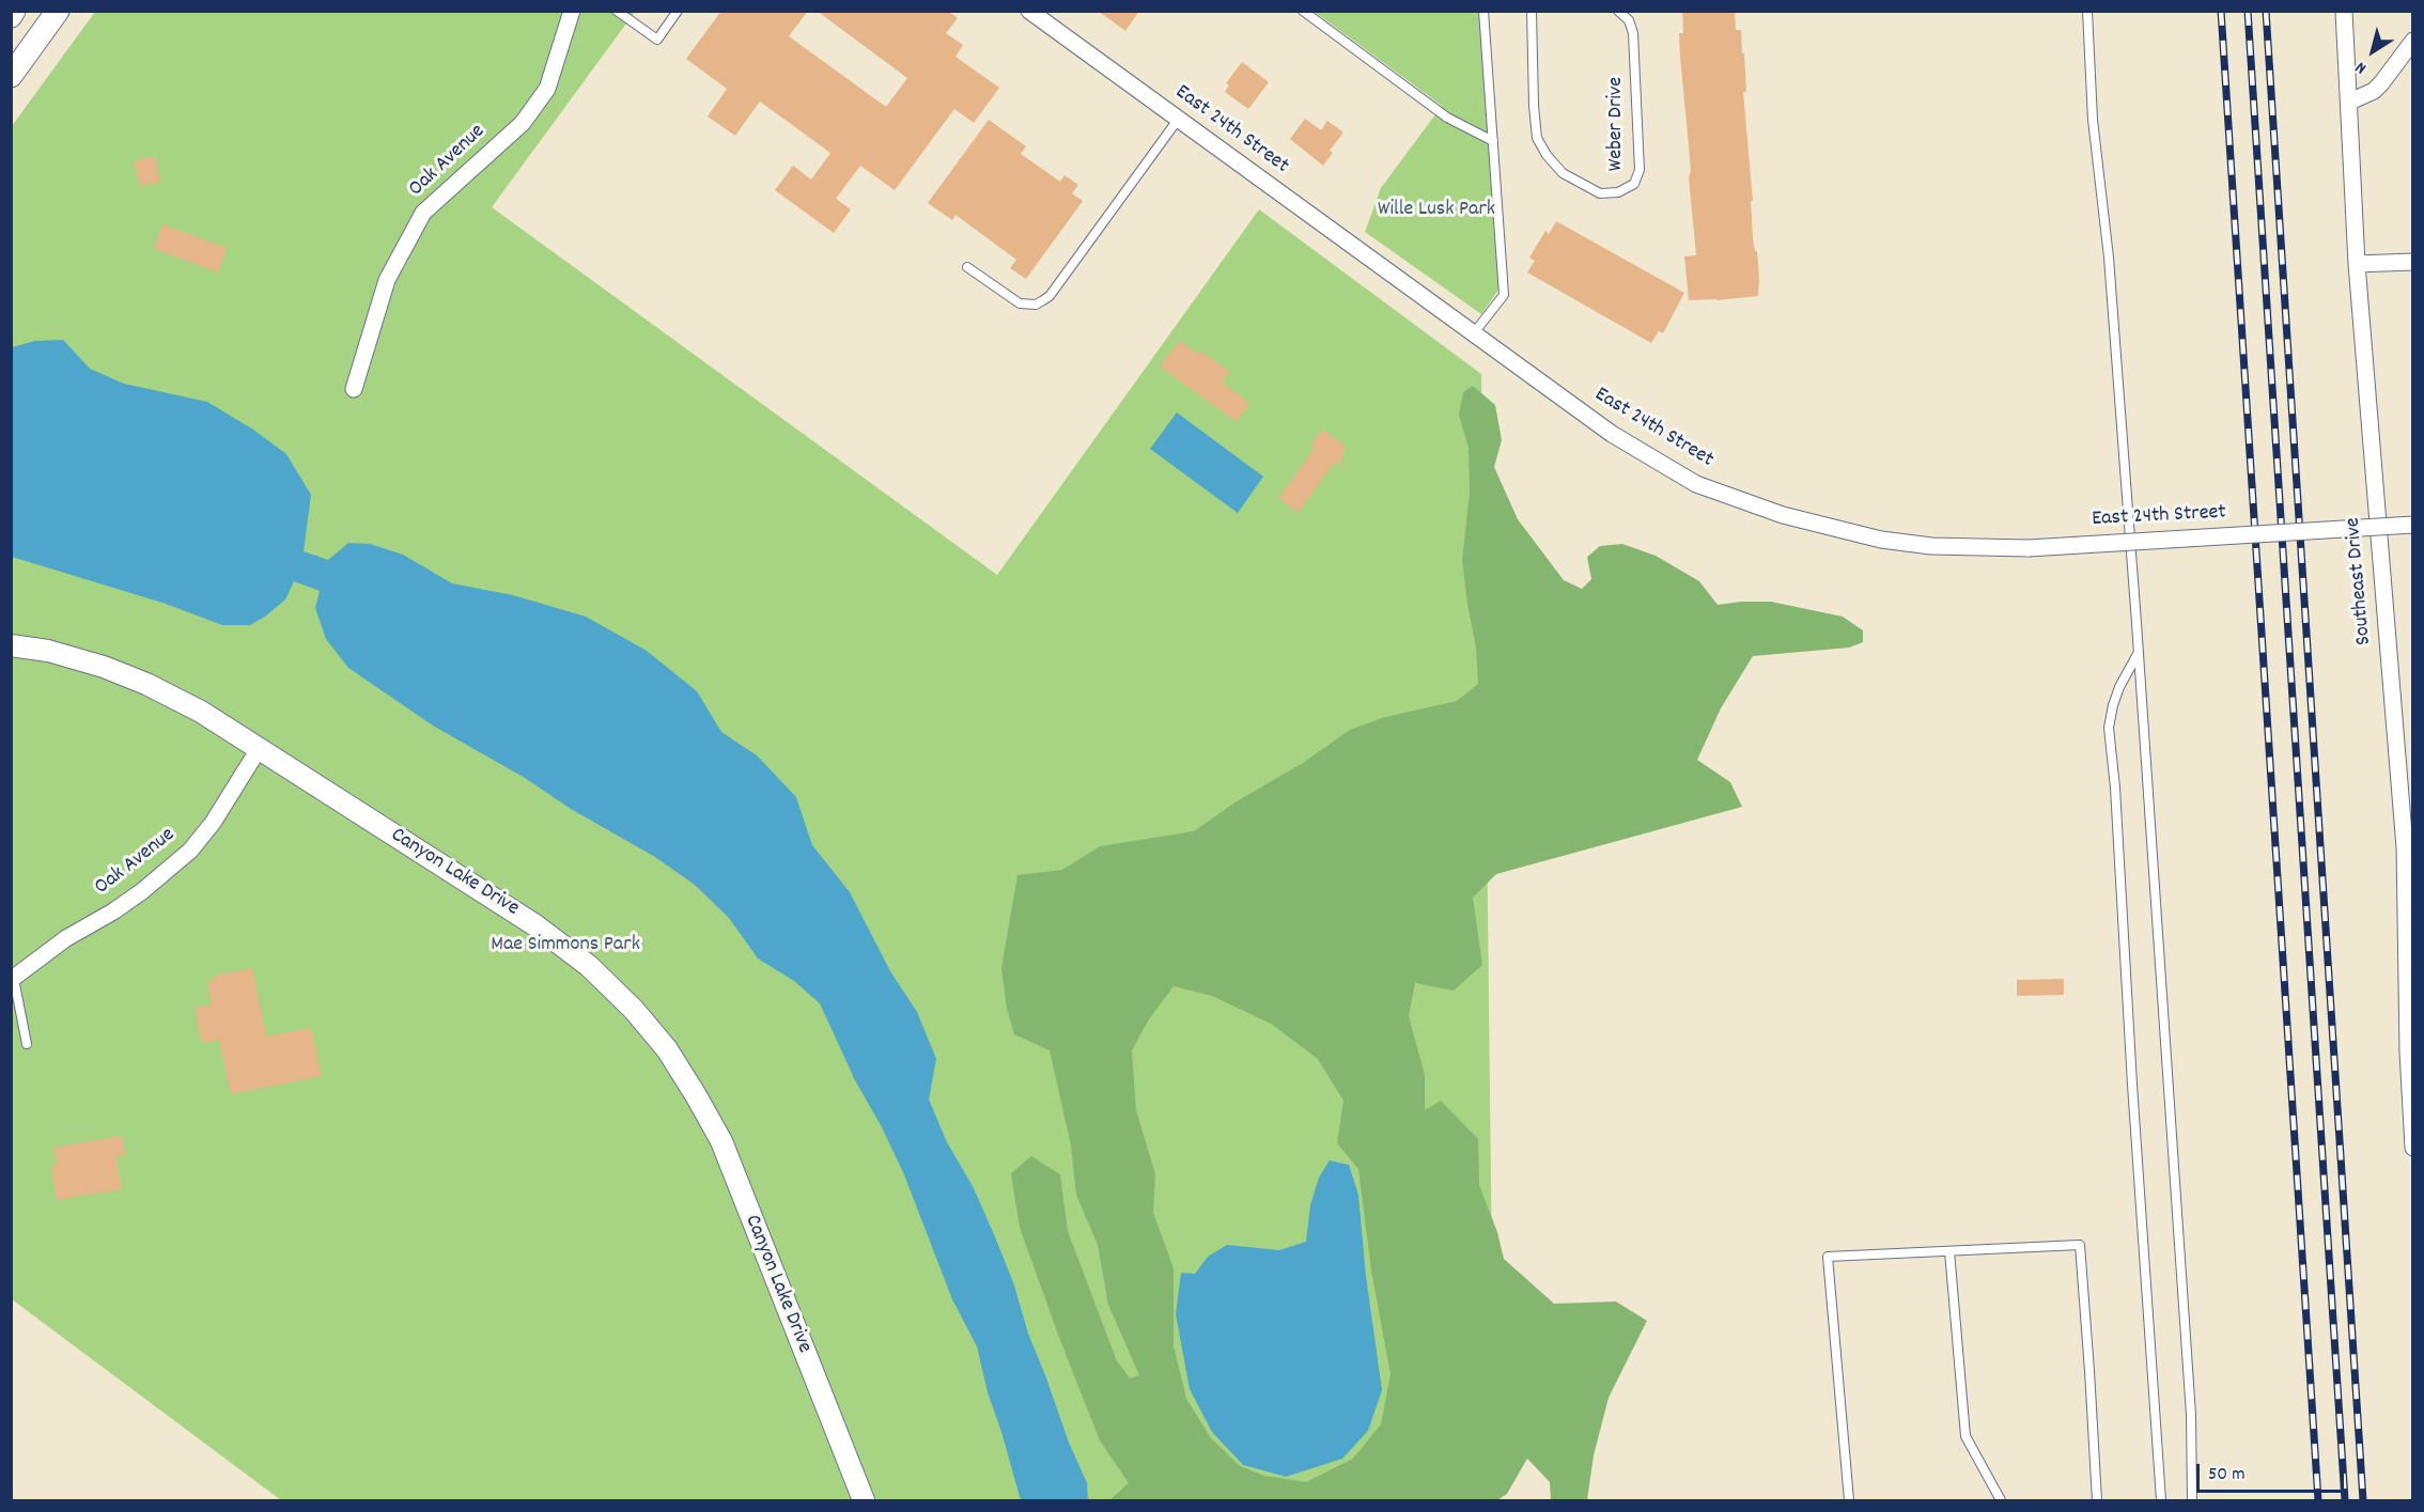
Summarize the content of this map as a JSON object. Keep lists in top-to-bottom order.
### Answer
{
  "streets": {
    "street": [
      "East 24th Street",
      "Oak Avenue",
      "Southeast Drive",
      "Canyon Lake Drive"
    ],
    "lane": ["Weber Drive"]
  },
  "crossings": [
    ["Oak Avenue", "Canyon Lake Drive"]
  ],
  "parks": ["Wille Lusk Park", "Mae Simmons Park"],
  "scale_bar": "50 m",
  "north": "bottom left"
}
